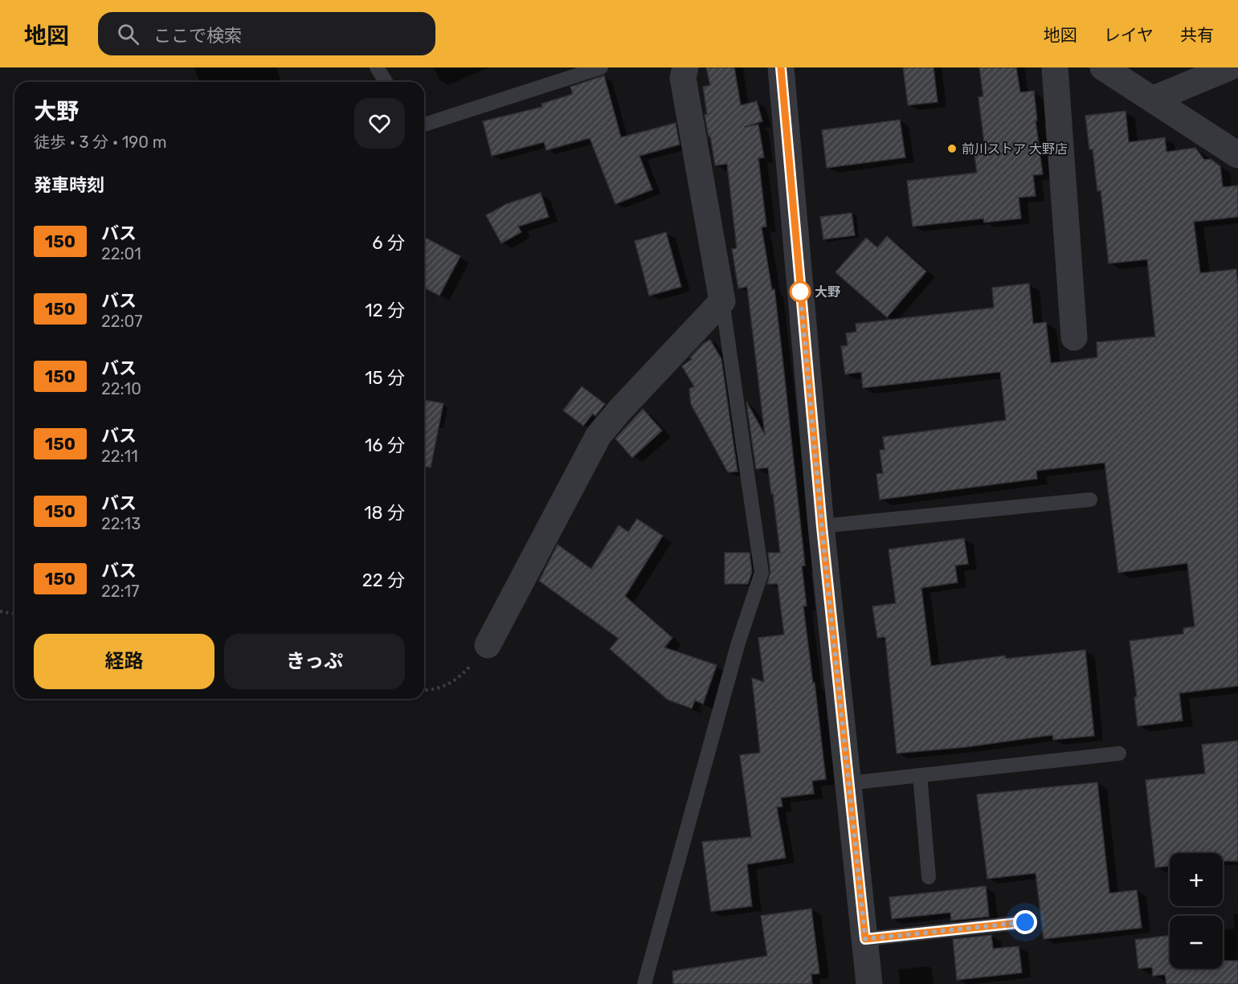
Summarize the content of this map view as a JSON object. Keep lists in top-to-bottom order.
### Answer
{
  "places": ["前川ストア 大野店", "大野"],
  "lines": ["bus line 150"],
  "page": {
    "header": "地図",
    "search": "ここで検索",
    "nav": ["地図", "レイヤ", "共有"],
    "heading": [
      ["大野", "徒歩 · 3 分 · 190 m"],
      "発車時刻"
    ],
    "list": [
      {
        "mark": "150",
        "name": "バス",
        "note": "22:01",
        "value": "6 分"
      },
      {
        "mark": "150",
        "name": "バス",
        "note": "22:07",
        "value": "12 分"
      },
      {
        "mark": "150",
        "name": "バス",
        "note": "22:10",
        "value": "15 分"
      },
      {
        "mark": "150",
        "name": "バス",
        "note": "22:11",
        "value": "16 分"
      },
      {
        "mark": "150",
        "name": "バス",
        "note": "22:13",
        "value": "18 分"
      },
      {
        "mark": "150",
        "name": "バス",
        "note": "22:17",
        "value": "22 分"
      }
    ],
    "buttons": ["経路", "きっぷ"],
    "map_buttons": ["+", "−"]
  }
}
